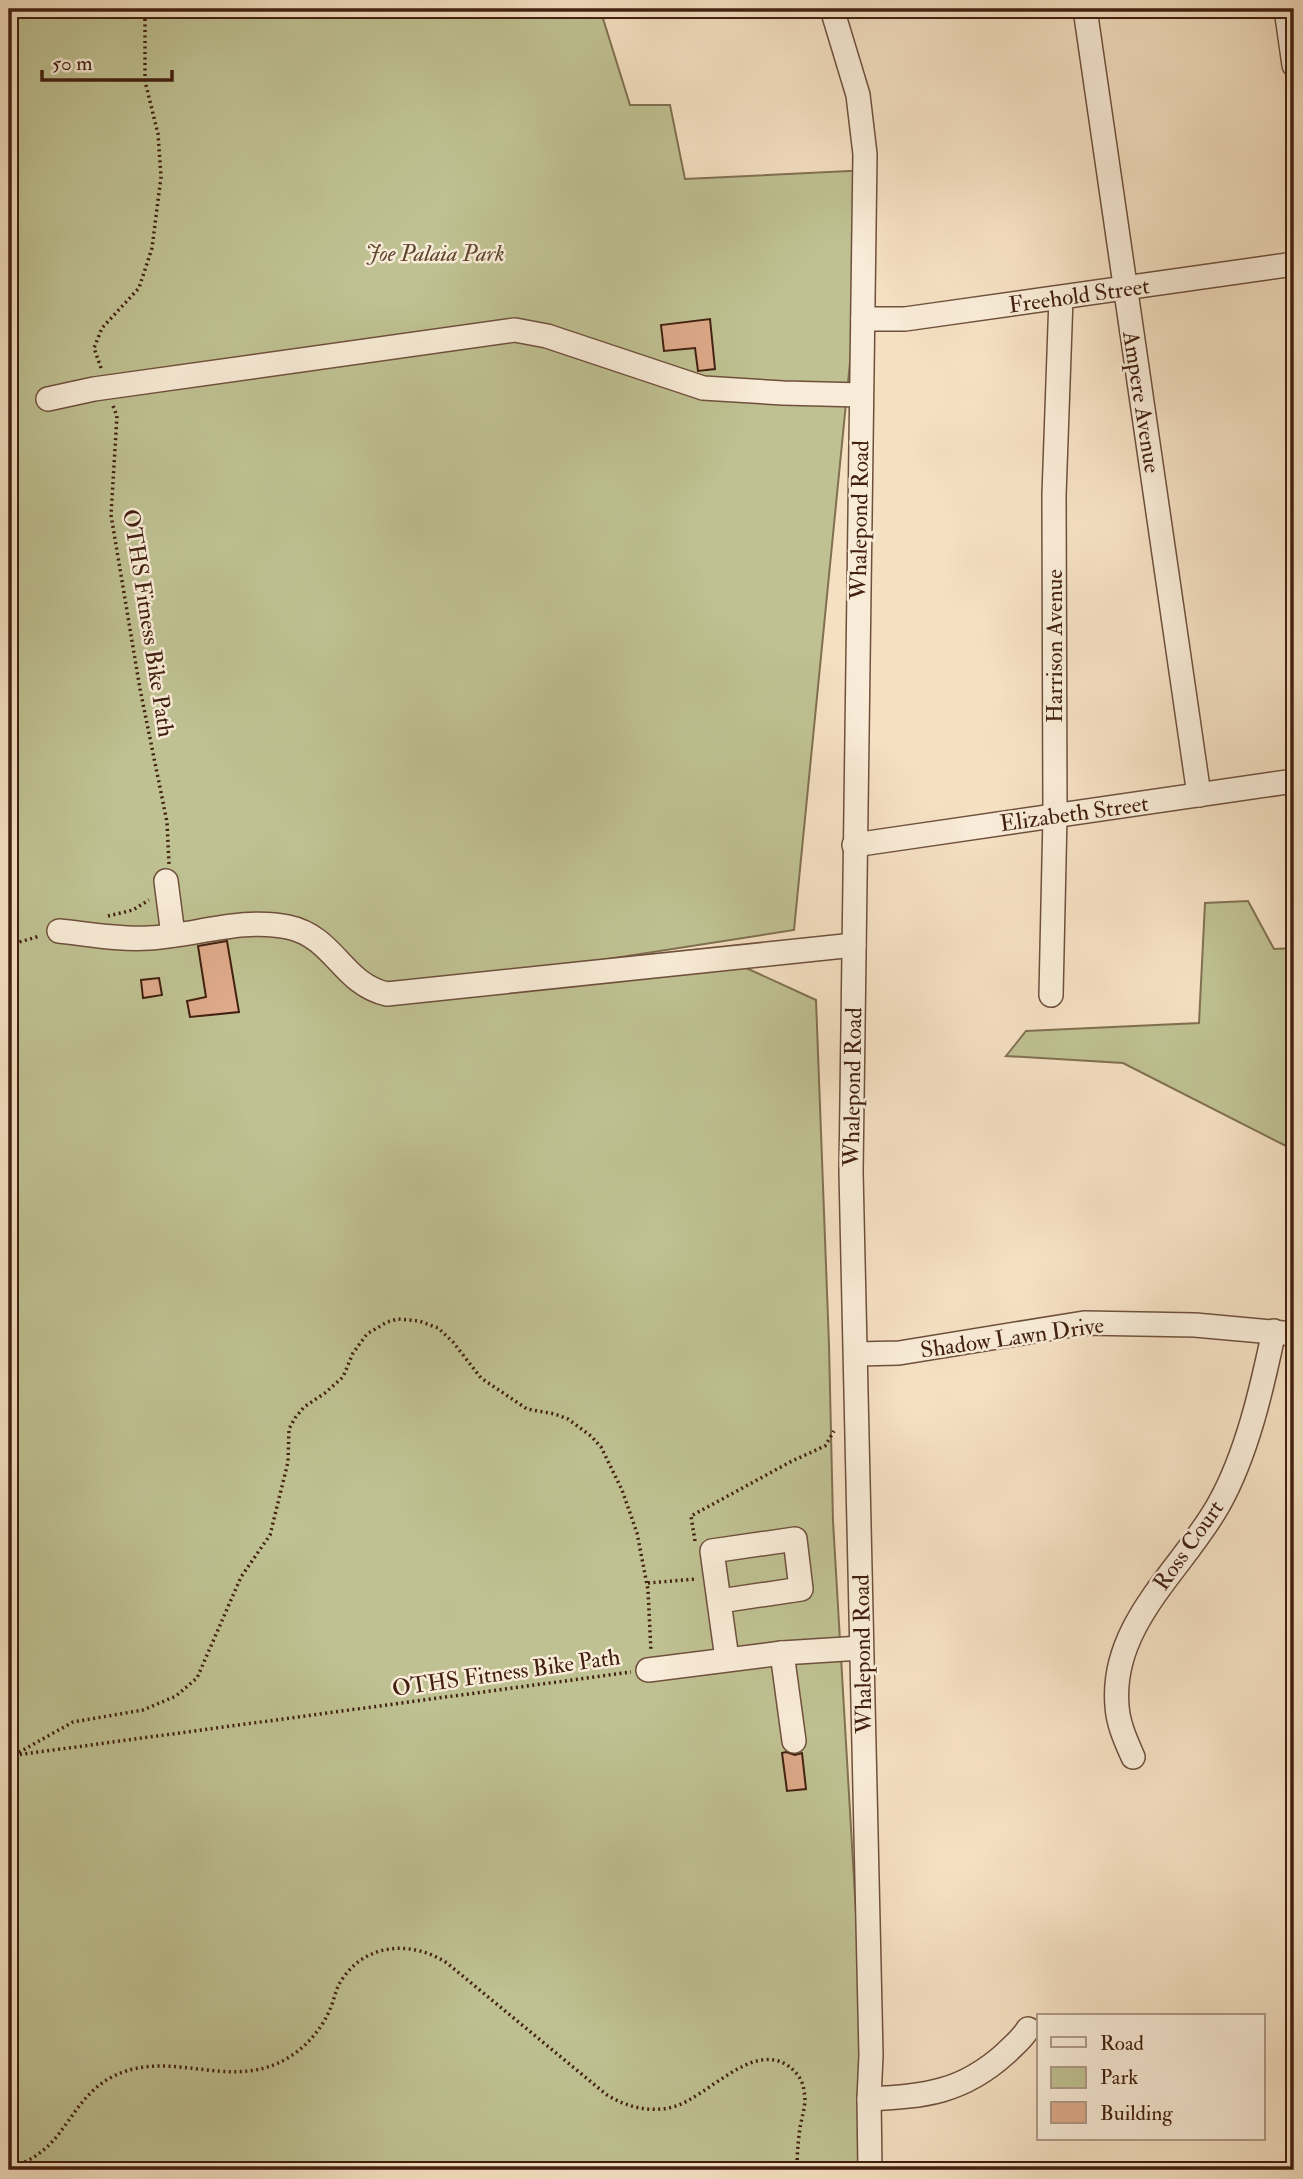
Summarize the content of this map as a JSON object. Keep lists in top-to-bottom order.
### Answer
{
  "streets": {
    "street": [
      "Freehold Street",
      "Ampere Avenue",
      "Whalepond Road",
      "Harrison Avenue",
      "Elizabeth Street",
      "Shadow Lawn Drive",
      "Ross Court"
    ],
    "path": ["OTHS Fitness Bike Path"]
  },
  "crossings": [
    ["Freehold Street", "Ampere Avenue"],
    ["Freehold Street", "Whalepond Road"],
    ["Freehold Street", "Harrison Avenue"],
    ["Ampere Avenue", "Elizabeth Street"],
    ["Whalepond Road", "Elizabeth Street"],
    ["Whalepond Road", "Shadow Lawn Drive"],
    ["Harrison Avenue", "Elizabeth Street"],
    ["Shadow Lawn Drive", "Ross Court"]
  ],
  "parks": ["Joe Palaia Park"],
  "legend": ["Road", "Park", "Building"],
  "scale_bar": "50 m"
}
